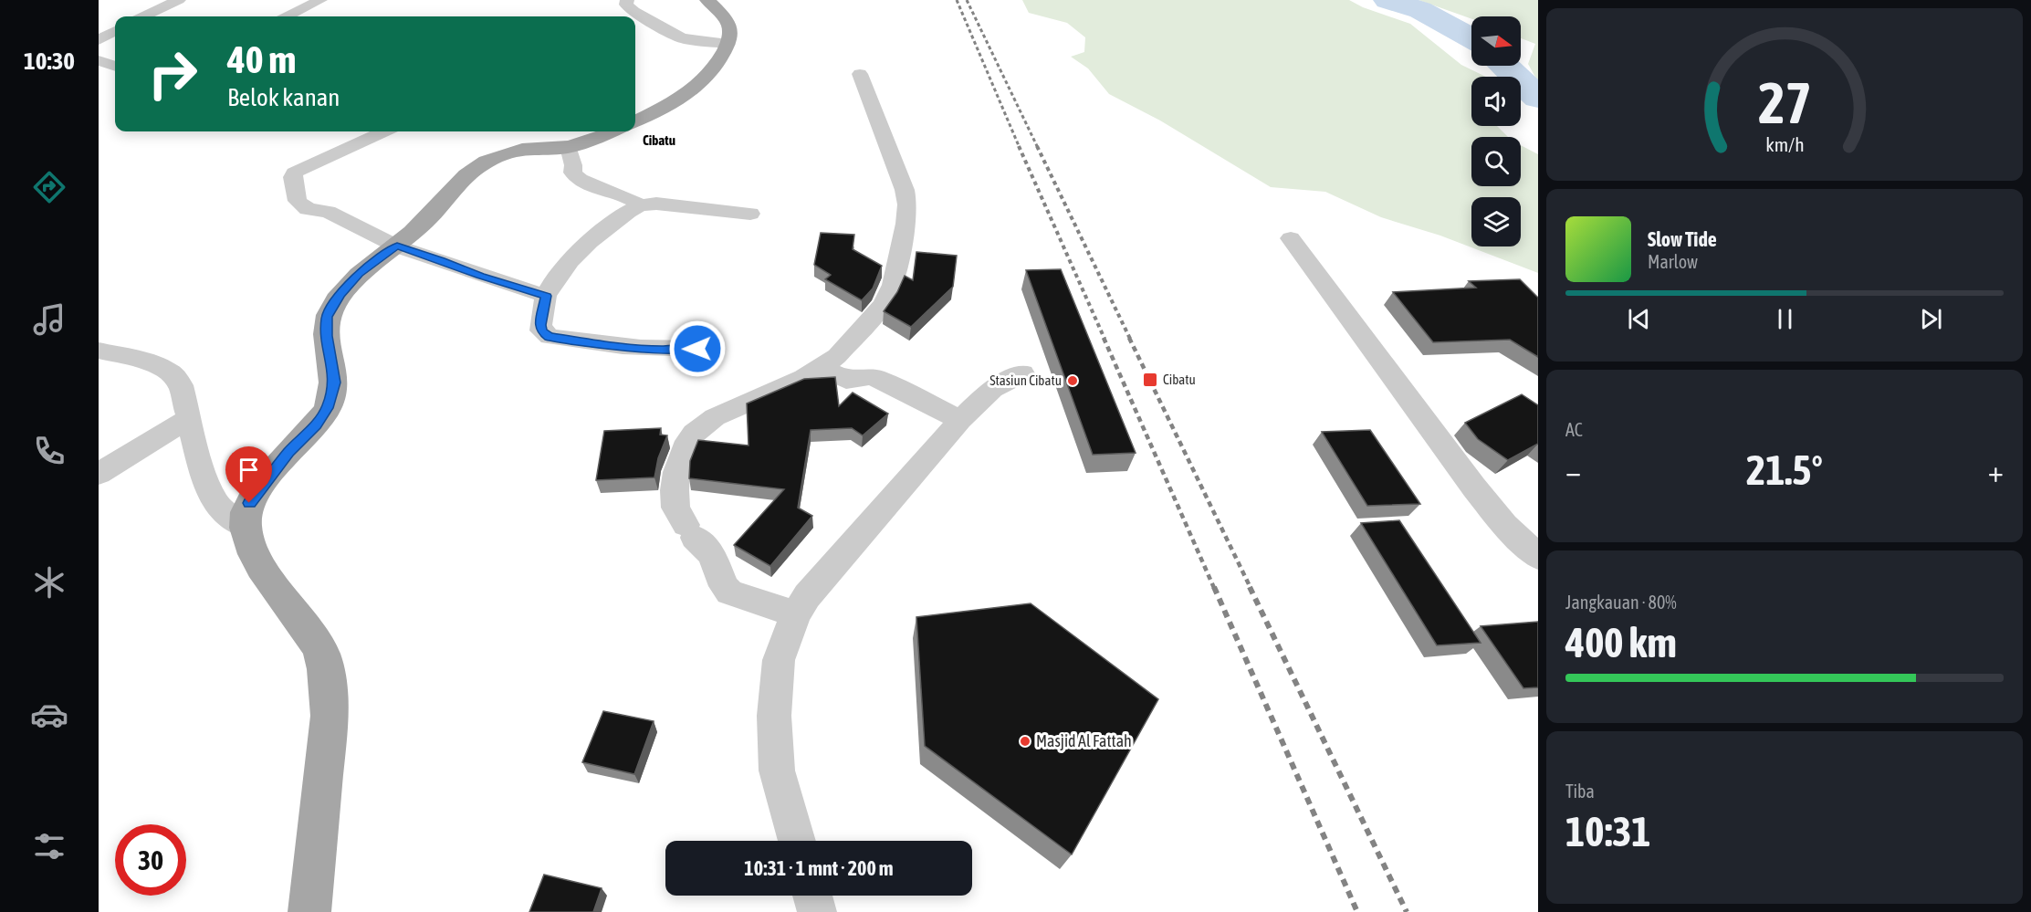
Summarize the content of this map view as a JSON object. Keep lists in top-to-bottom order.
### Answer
{
  "districts": ["Cibatu"],
  "places": {
    "transit": ["Cibatu"],
    "other": ["Stasiun Cibatu", "Masjid Al Fattah"]
  },
  "north": "right",
  "page": {
    "tabs": "10:30",
    "turn": ["40 m", "Belok kanan"],
    "song": ["Slow Tide", "Marlow"],
    "tile": [
      "AC",
      ["Jangkauan · 80%", "400 km"],
      ["Tiba", "10:31"]
    ],
    "heat": ["−", "21.5°", "+"],
    "limit": "30",
    "trip": "10:31 · 1 mnt · 200 m",
    "gauge": ["27", "km/h"]
  }
}
